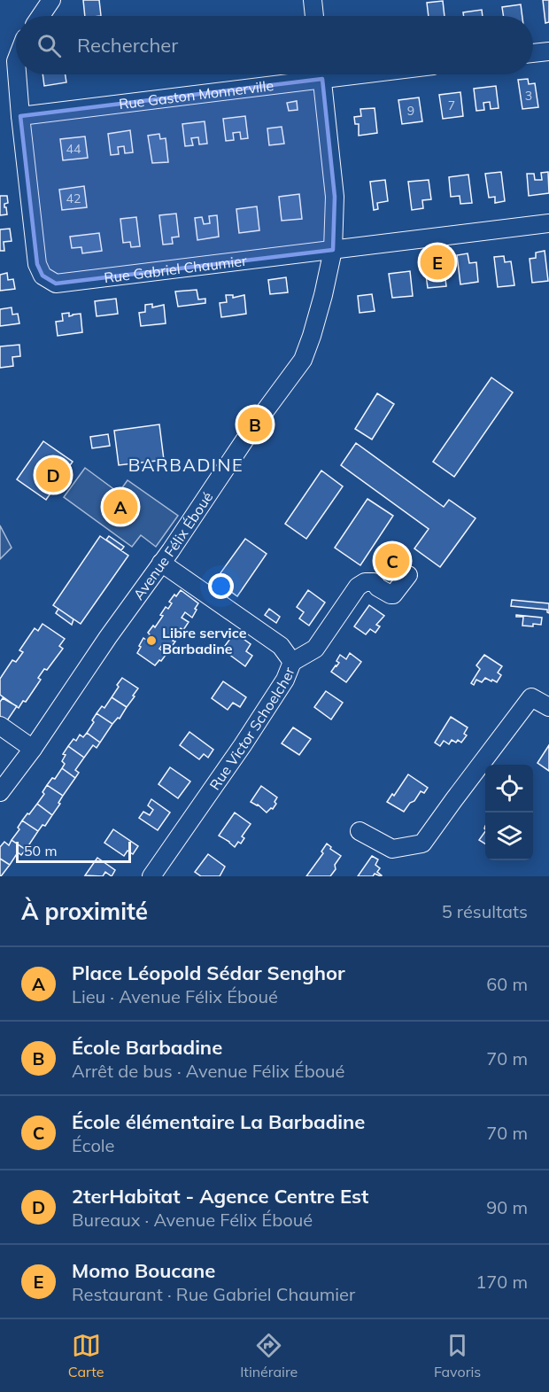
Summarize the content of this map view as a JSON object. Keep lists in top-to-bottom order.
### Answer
{
  "streets": {
    "street": [
      "Rue Gaston Monnerville",
      "Rue Gabriel Chaumier",
      "Avenue Félix Éboué",
      "Rue Victor Schoelcher"
    ]
  },
  "crossings": [
    ["Rue Gaston Monnerville", "Rue Gabriel Chaumier"],
    ["Rue Gabriel Chaumier", "Avenue Félix Éboué"],
    ["Avenue Félix Éboué", "Rue Victor Schoelcher"]
  ],
  "districts": ["BARBADINE"],
  "places": ["Libre service Barbadine"],
  "house_numbers": [
    "3",
    "7",
    "9",
    "44",
    "42"
  ],
  "scale_bar": "50 m",
  "page": {
    "search": "Rechercher",
    "pins": [
      "E",
      "B",
      "D",
      "A",
      "C"
    ],
    "scale": "50 m",
    "heading": ["À proximité", "5 résultats"],
    "list": [
      {
        "mark": "A",
        "name": "Place Léopold Sédar Senghor",
        "note": "Lieu · Avenue Félix Éboué",
        "value": "60 m"
      },
      {
        "mark": "B",
        "name": "École Barbadine",
        "note": "Arrêt de bus · Avenue Félix Éboué",
        "value": "70 m"
      },
      {
        "mark": "C",
        "name": "École élémentaire La Barbadine",
        "note": "École",
        "value": "70 m"
      },
      {
        "mark": "D",
        "name": "2terHabitat - Agence Centre Est",
        "note": "Bureaux · Avenue Félix Éboué",
        "value": "90 m"
      },
      {
        "mark": "E",
        "name": "Momo Boucane",
        "note": "Restaurant · Rue Gabriel Chaumier",
        "value": "170 m"
      }
    ],
    "nav": ["Carte", "Itinéraire", "Favoris"]
  }
}
